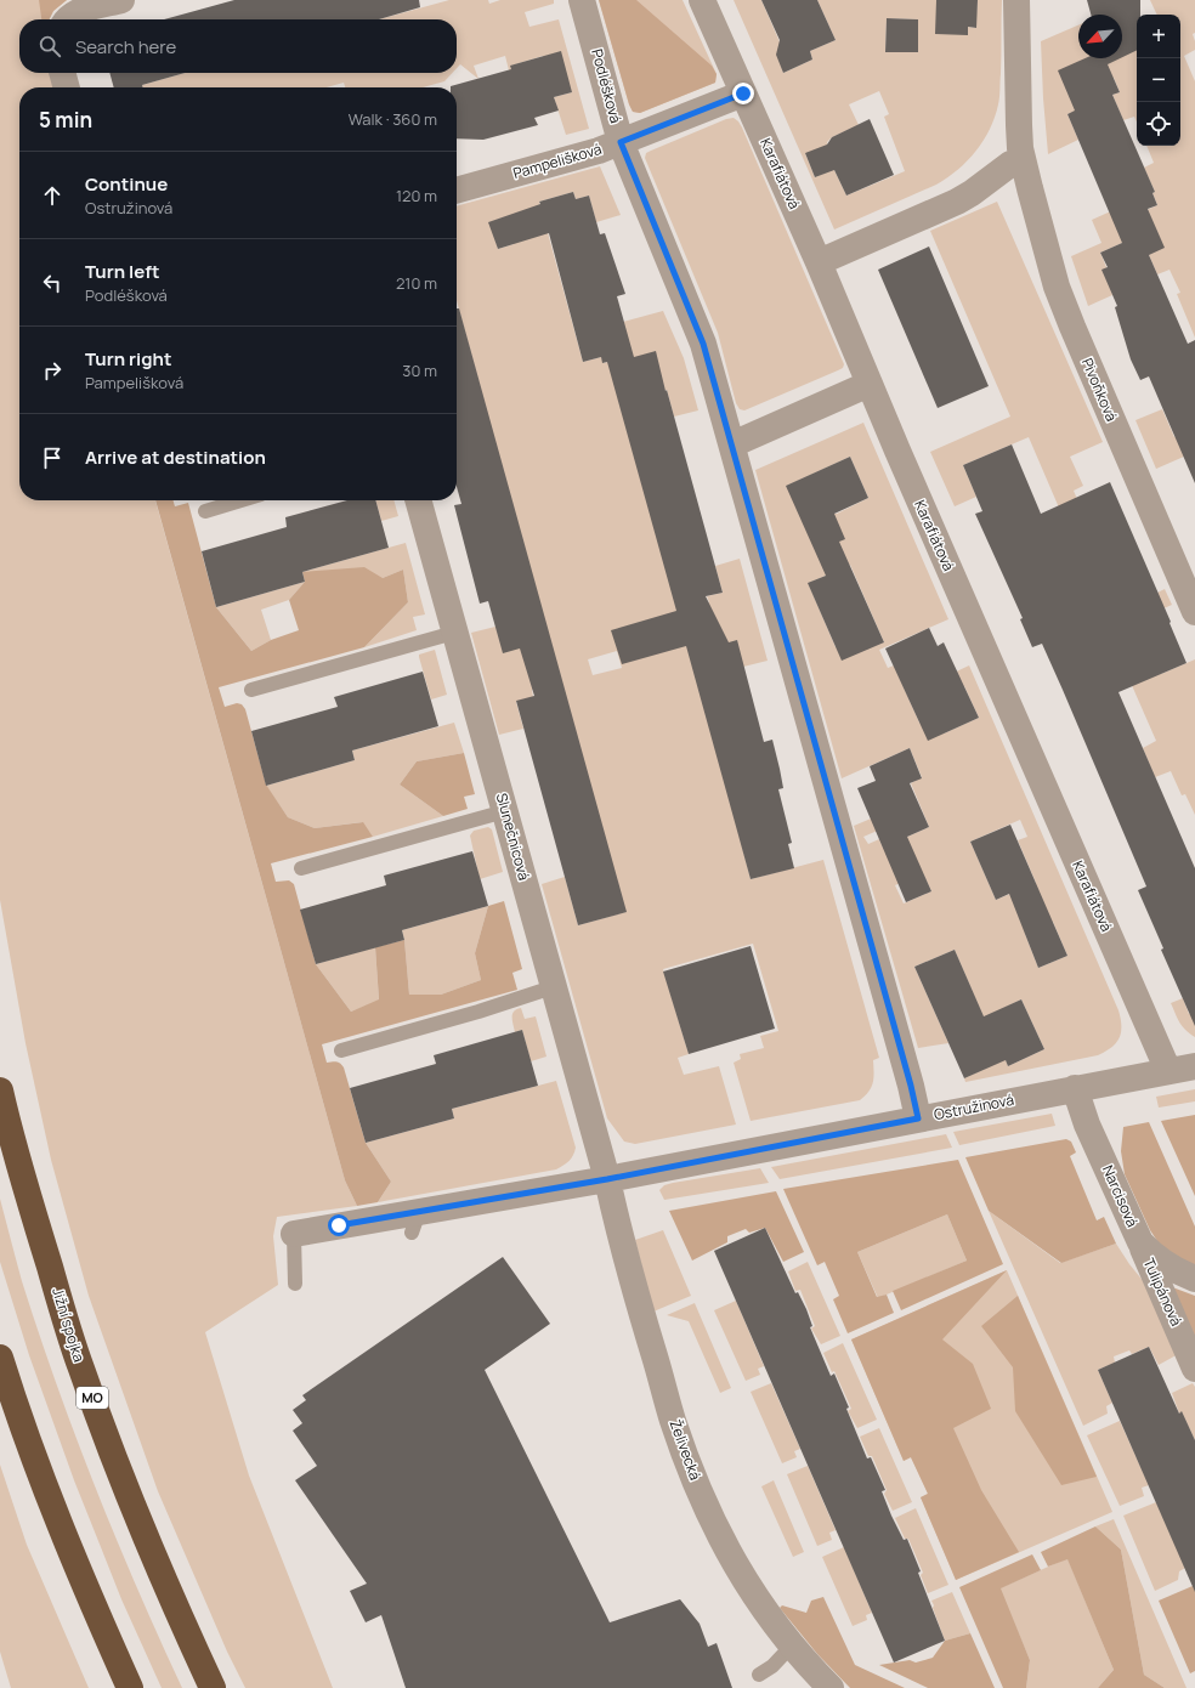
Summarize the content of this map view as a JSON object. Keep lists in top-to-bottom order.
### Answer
{
  "streets": {
    "highway": ["Jižní spojka", "MO"],
    "street": [
      "Podléšková",
      "Pampelišková",
      "Karafiátová",
      "Pivoňková",
      "Slunečnicová",
      "Ostružinová",
      "Narcisová",
      "Tulipánová",
      "Želivecká"
    ]
  },
  "crossings": [
    ["Podléšková", "Pampelišková"],
    ["Podléšková", "Ostružinová"],
    ["Pampelišková", "Karafiátová"],
    ["Karafiátová", "Ostružinová"],
    ["Slunečnicová", "Ostružinová"],
    ["Slunečnicová", "Želivecká"],
    ["Ostružinová", "Narcisová"],
    ["Ostružinová", "Želivecká"],
    ["Narcisová", "Tulipánová"]
  ],
  "north": "bottom left",
  "page": {
    "map_buttons": ["+", "−"],
    "search": "Search here",
    "heading": ["5 min", "Walk · 360 m"],
    "list": [
      ["Continue", "Ostružinová", "120 m"],
      ["Turn left", "Podléšková", "210 m"],
      ["Turn right", "Pampelišková", "30 m"],
      "Arrive at destination"
    ]
  }
}
